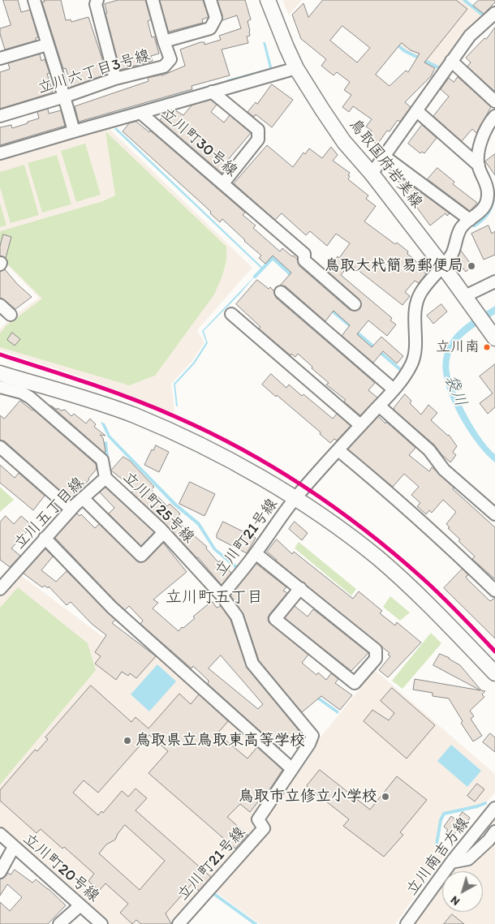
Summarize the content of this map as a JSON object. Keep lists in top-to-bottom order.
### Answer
{
  "streets": {
    "main road": ["鳥取国府岩美線"],
    "street": [
      "立川六丁目3号線",
      "立川町30号線",
      "立川町25号線",
      "立川五丁目線",
      "立川町21号線",
      "立川南吉方線",
      "立川町20号線"
    ]
  },
  "crossings": [
    ["立川町30号線", "鳥取国府岩美線"],
    ["鳥取国府岩美線", "立川町21号線"],
    ["立川町25号線", "立川五丁目線"],
    ["立川町25号線", "立川町21号線"]
  ],
  "districts": ["立川町五丁目"],
  "water": ["袋川"],
  "places": [
    "鳥取大杙簡易郵便局",
    "立川南",
    "鳥取県立鳥取東高等学校",
    "鳥取市立修立小学校"
  ],
  "north": "bottom left"
}
